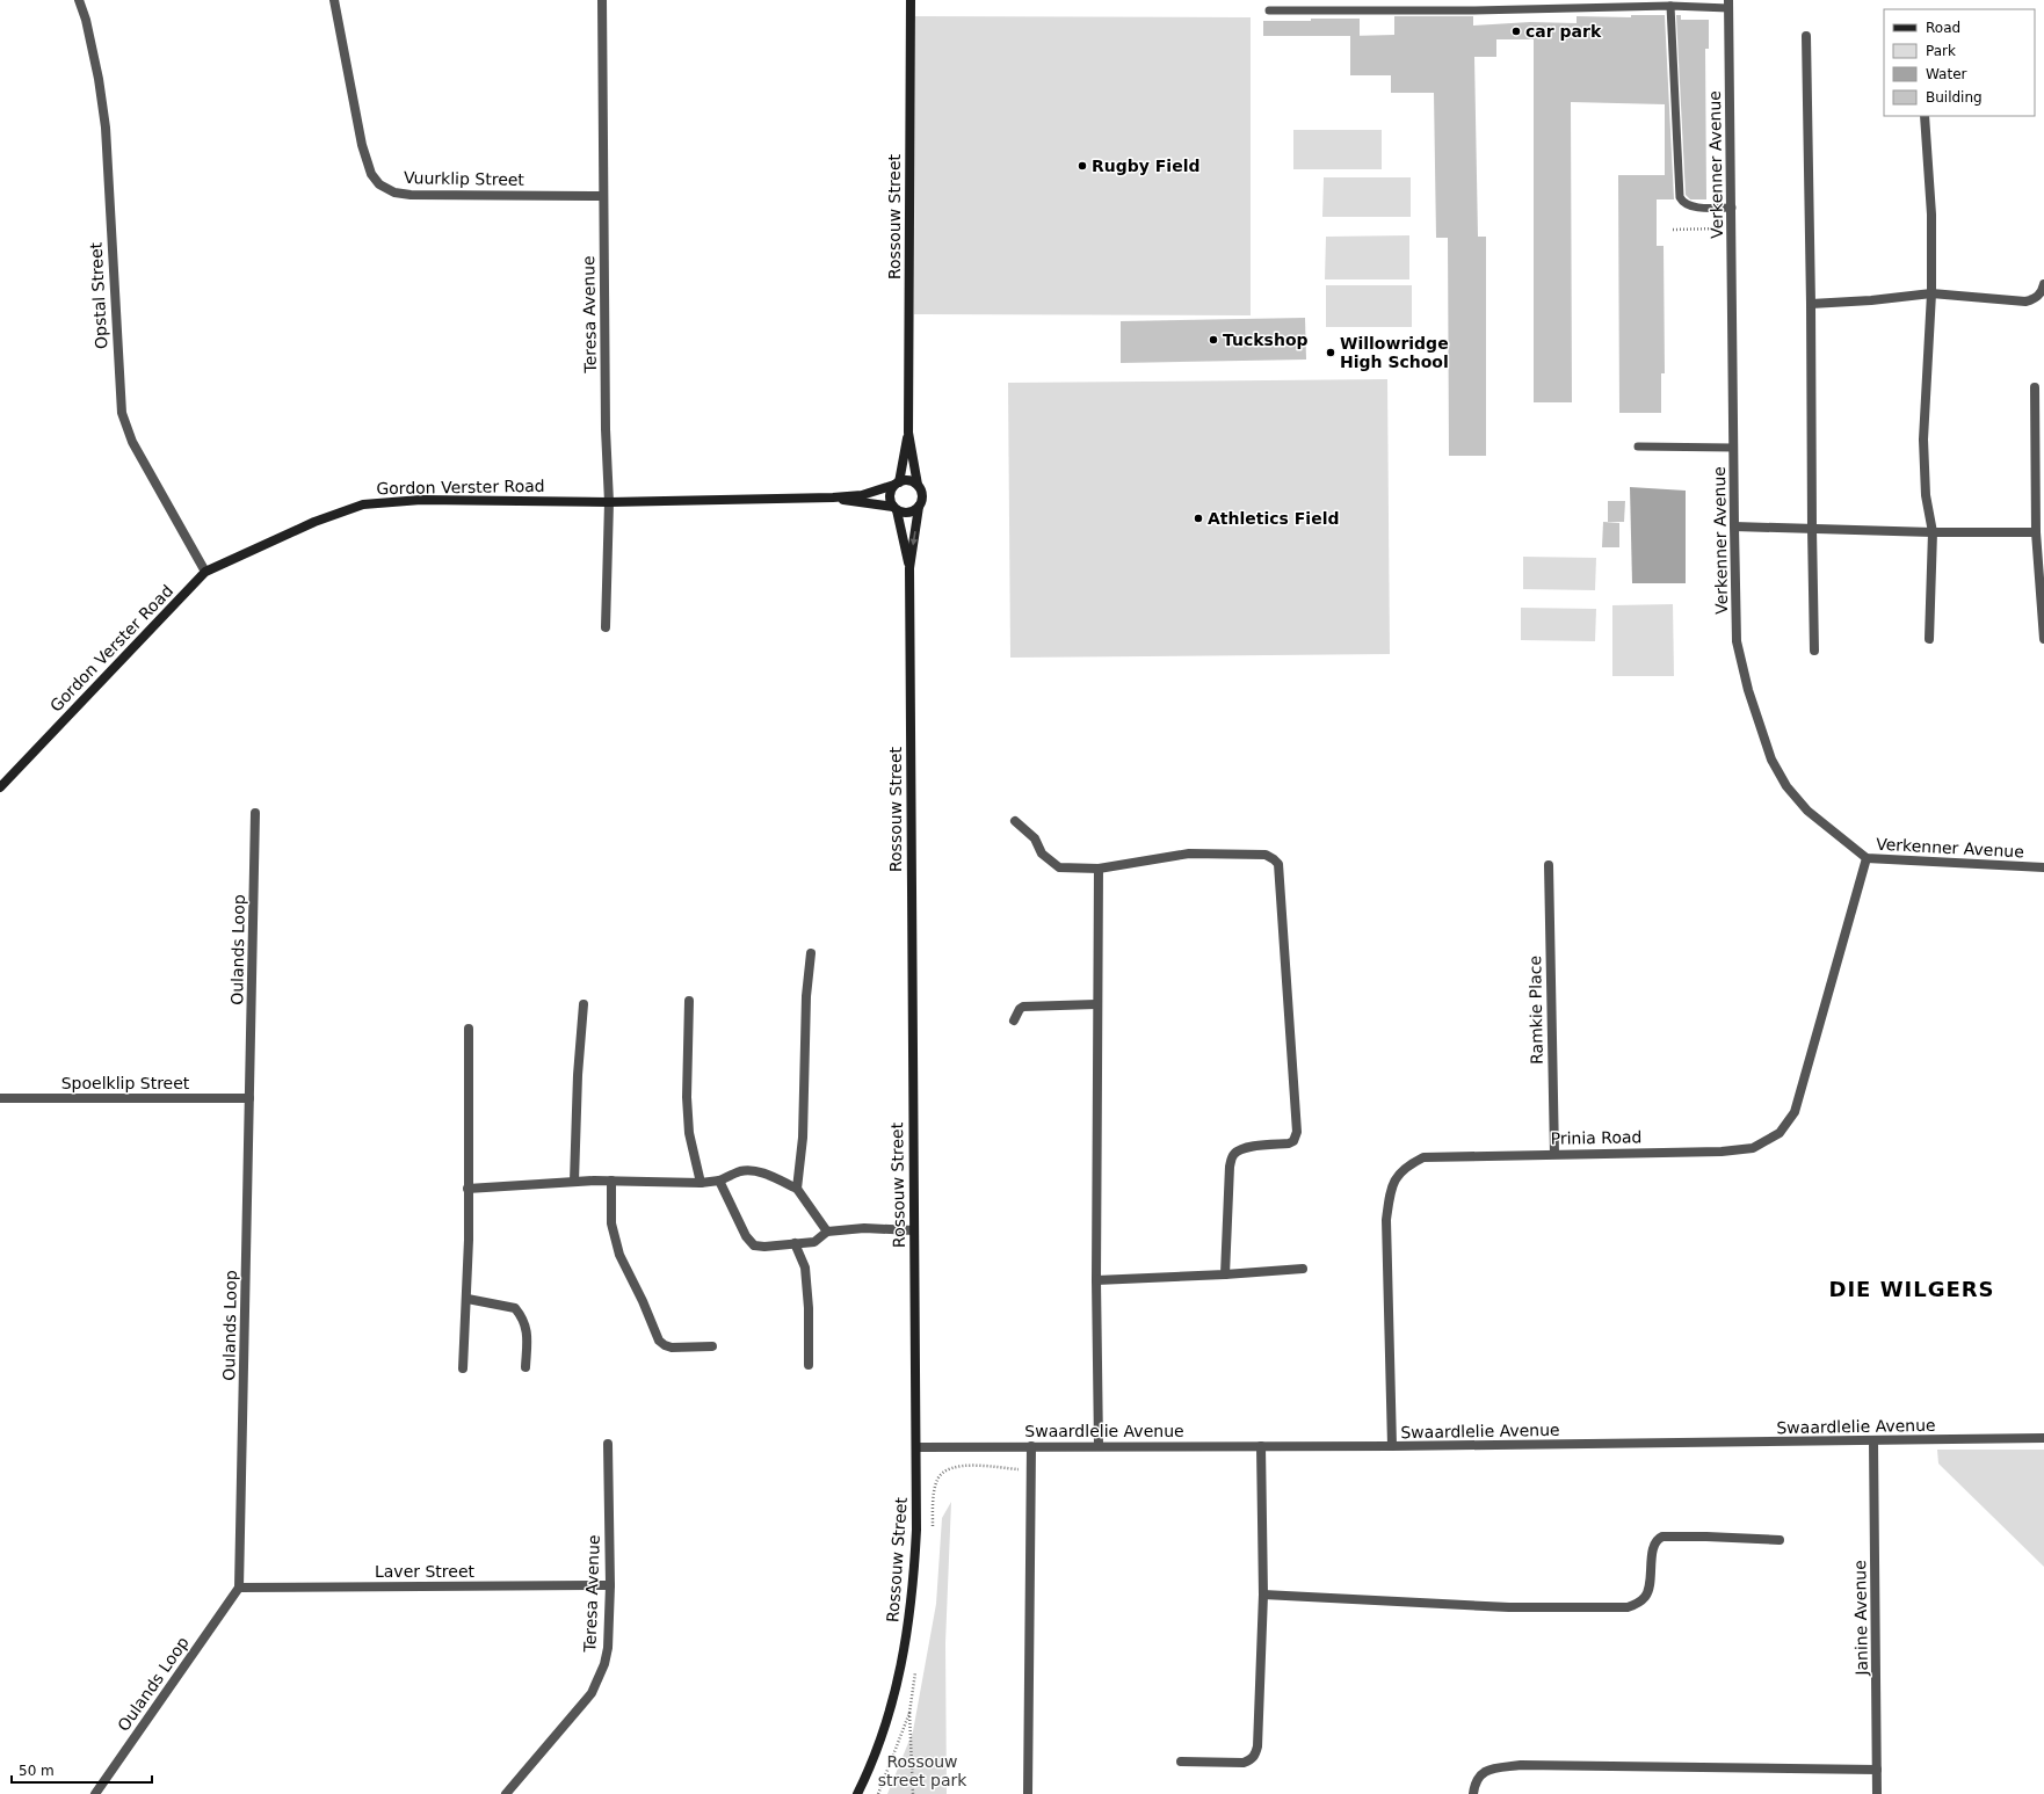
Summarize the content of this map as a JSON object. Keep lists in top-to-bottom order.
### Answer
{
  "streets": {
    "main road": ["Rossouw Street", "Gordon Verster Road"],
    "street": [
      "Verkenner Avenue",
      "Vuurklip Street",
      "Opstal Street",
      "Teresa Avenue",
      "Oulands Loop",
      "Ramkie Place",
      "Spoelklip Street",
      "Prinia Road",
      "Swaardlelie Avenue",
      "Laver Street",
      "Janine Avenue"
    ]
  },
  "crossings": [
    ["Verkenner Avenue", "Prinia Road"],
    ["Vuurklip Street", "Teresa Avenue"],
    ["Rossouw Street", "Gordon Verster Road"],
    ["Rossouw Street", "Swaardlelie Avenue"],
    ["Opstal Street", "Gordon Verster Road"],
    ["Teresa Avenue", "Gordon Verster Road"],
    ["Teresa Avenue", "Laver Street"],
    ["Oulands Loop", "Spoelklip Street"],
    ["Oulands Loop", "Laver Street"],
    ["Ramkie Place", "Prinia Road"],
    ["Prinia Road", "Swaardlelie Avenue"],
    ["Swaardlelie Avenue", "Janine Avenue"]
  ],
  "districts": ["DIE WILGERS"],
  "parks": ["Rossouw street park"],
  "places": [
    "car park",
    "Rugby Field",
    "Tuckshop",
    "Willowridge High School",
    "Athletics Field"
  ],
  "legend": [
    "Road",
    "Park",
    "Water",
    "Building"
  ],
  "scale_bar": "50 m"
}
